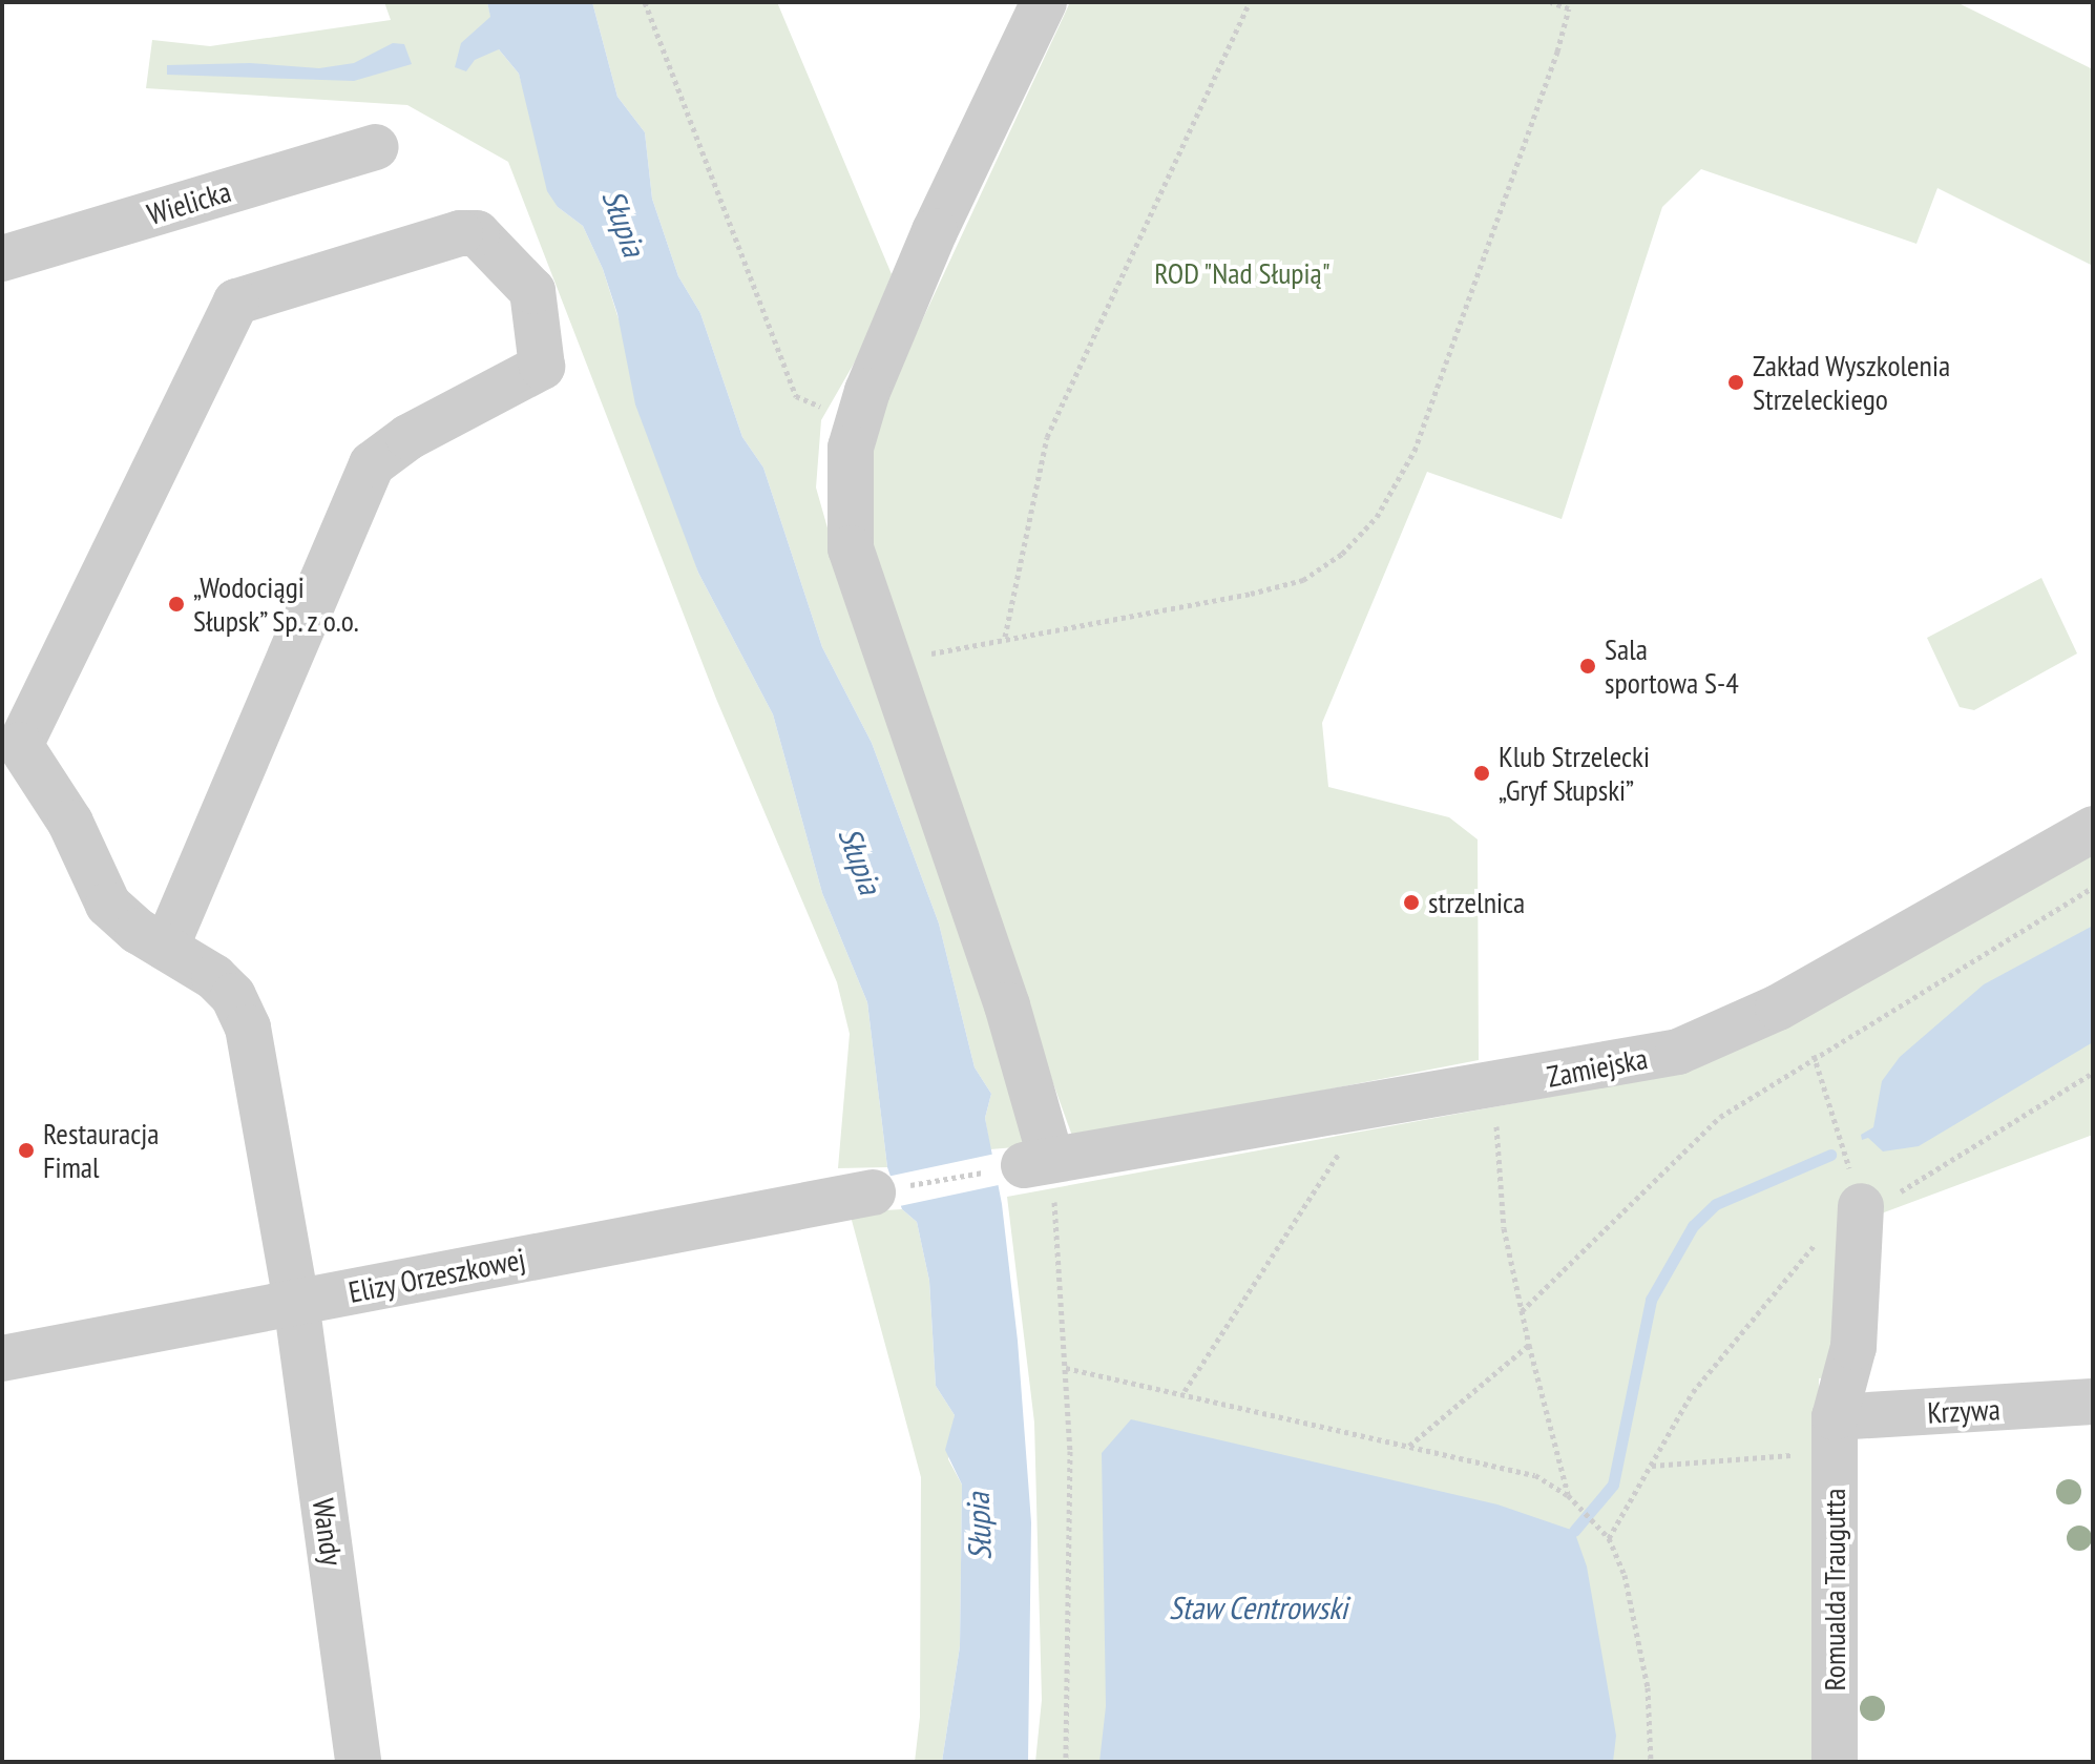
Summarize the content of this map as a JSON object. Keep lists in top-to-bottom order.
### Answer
{
  "streets": {
    "street": [
      "Wielicka",
      "Zamiejska",
      "Elizy Orzeszkowej",
      "Krzywa",
      "Wandy",
      "Romualda Traugutta"
    ]
  },
  "crossings": [
    ["Elizy Orzeszkowej", "Wandy"],
    ["Krzywa", "Romualda Traugutta"]
  ],
  "water": ["Słupia", "Staw Centrowski"],
  "parks": ["ROD \"Nad Słupią\""],
  "places": [
    "Zakład Wyszkolenia Strzeleckiego",
    "„Wodociągi Słupsk” Sp. z o.o.",
    "Sala sportowa S-4",
    "Klub Strzelecki „Gryf Słupski”",
    "strzelnica",
    "Restauracja Fimal"
  ]
}
